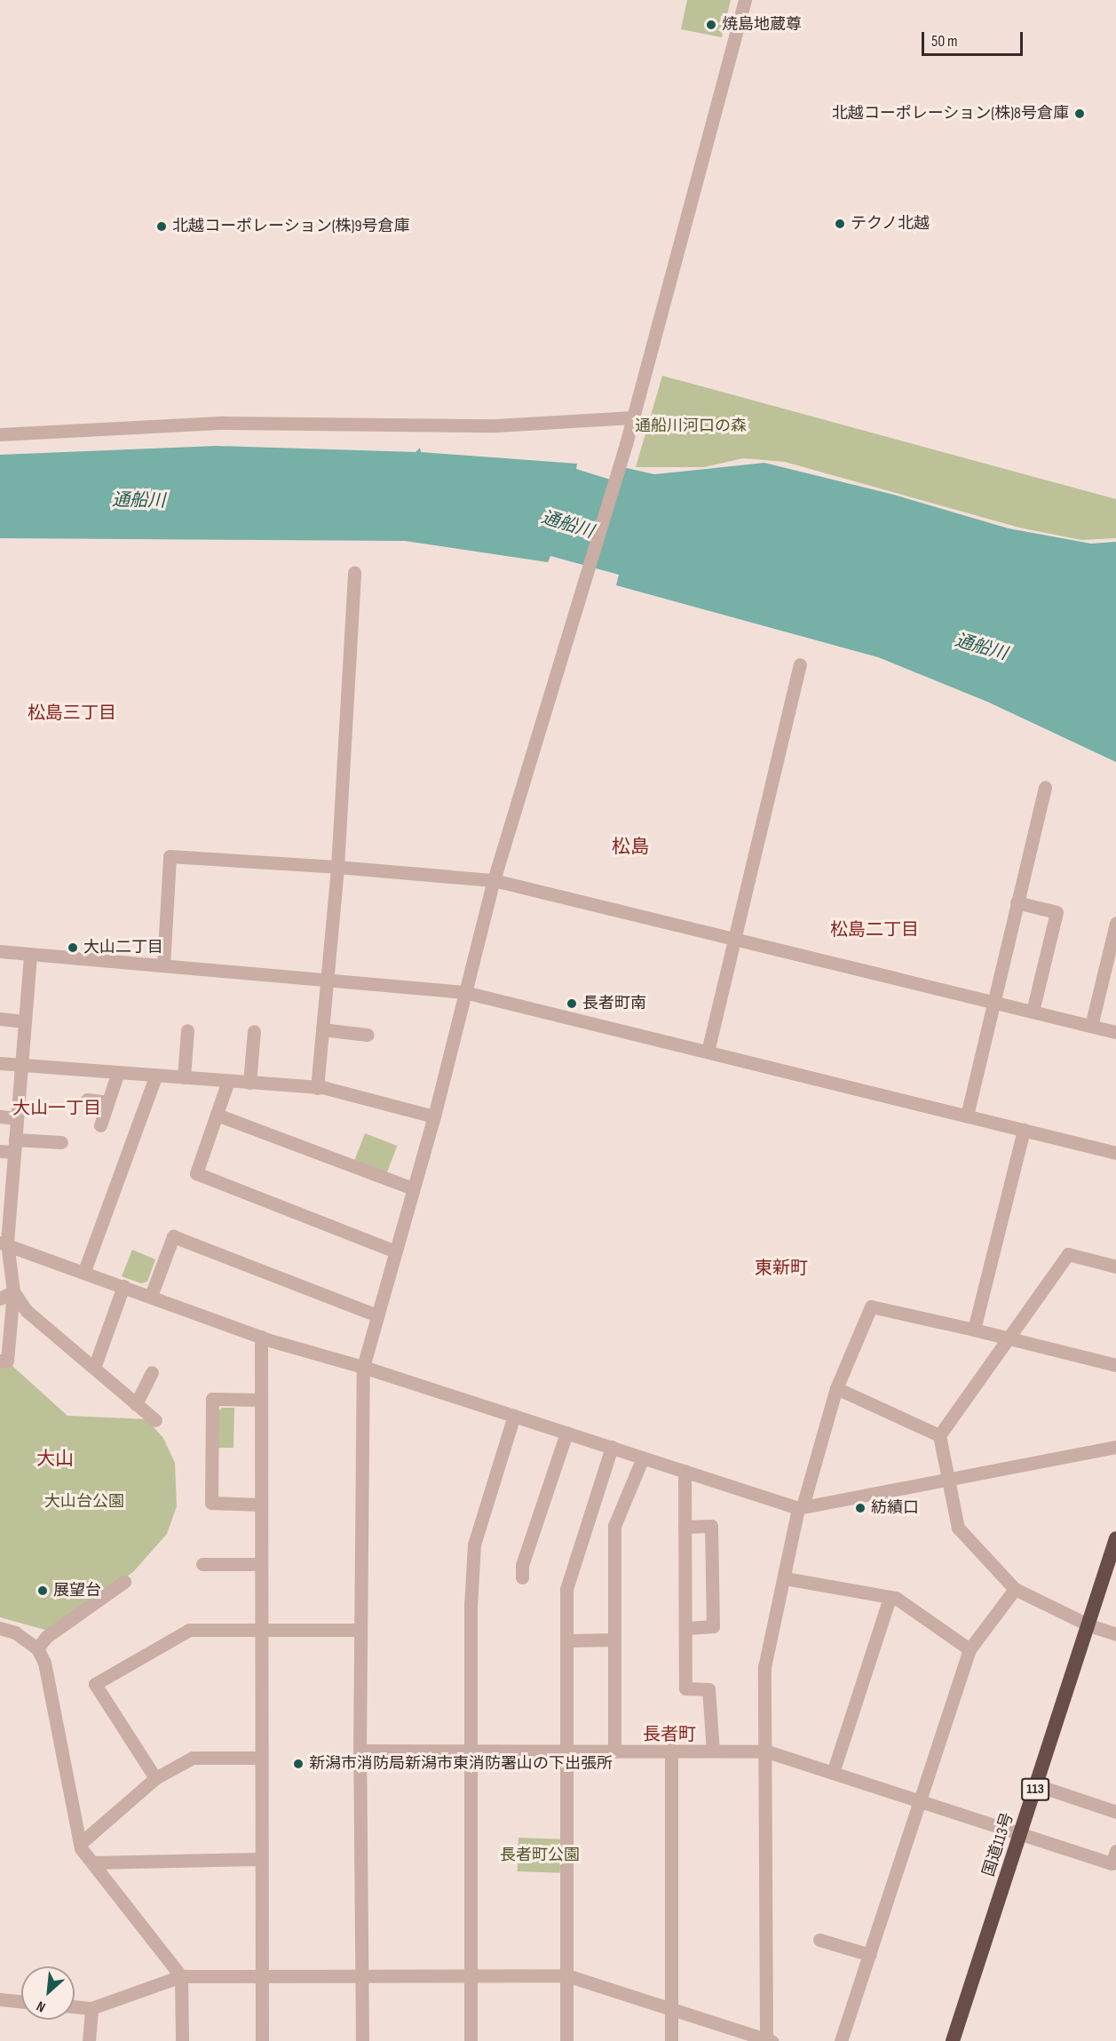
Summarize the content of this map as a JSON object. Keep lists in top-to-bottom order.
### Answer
{
  "streets": {
    "highway": ["113", "国道113号"]
  },
  "districts": [
    "松島三丁目",
    "松島",
    "松島二丁目",
    "大山一丁目",
    "東新町",
    "大山",
    "長者町"
  ],
  "water": ["通船川"],
  "parks": ["通船川河口の森", "大山台公園", "長者町公園"],
  "places": [
    "焼島地蔵尊",
    "北越コーポレーション(株)8号倉庫",
    "テクノ北越",
    "北越コーポレーション(株)9号倉庫",
    "大山二丁目",
    "長者町南",
    "紡績口",
    "展望台",
    "新潟市消防局新潟市東消防署山の下出張所"
  ],
  "scale_bar": "50 m",
  "north": "bottom left"
}
